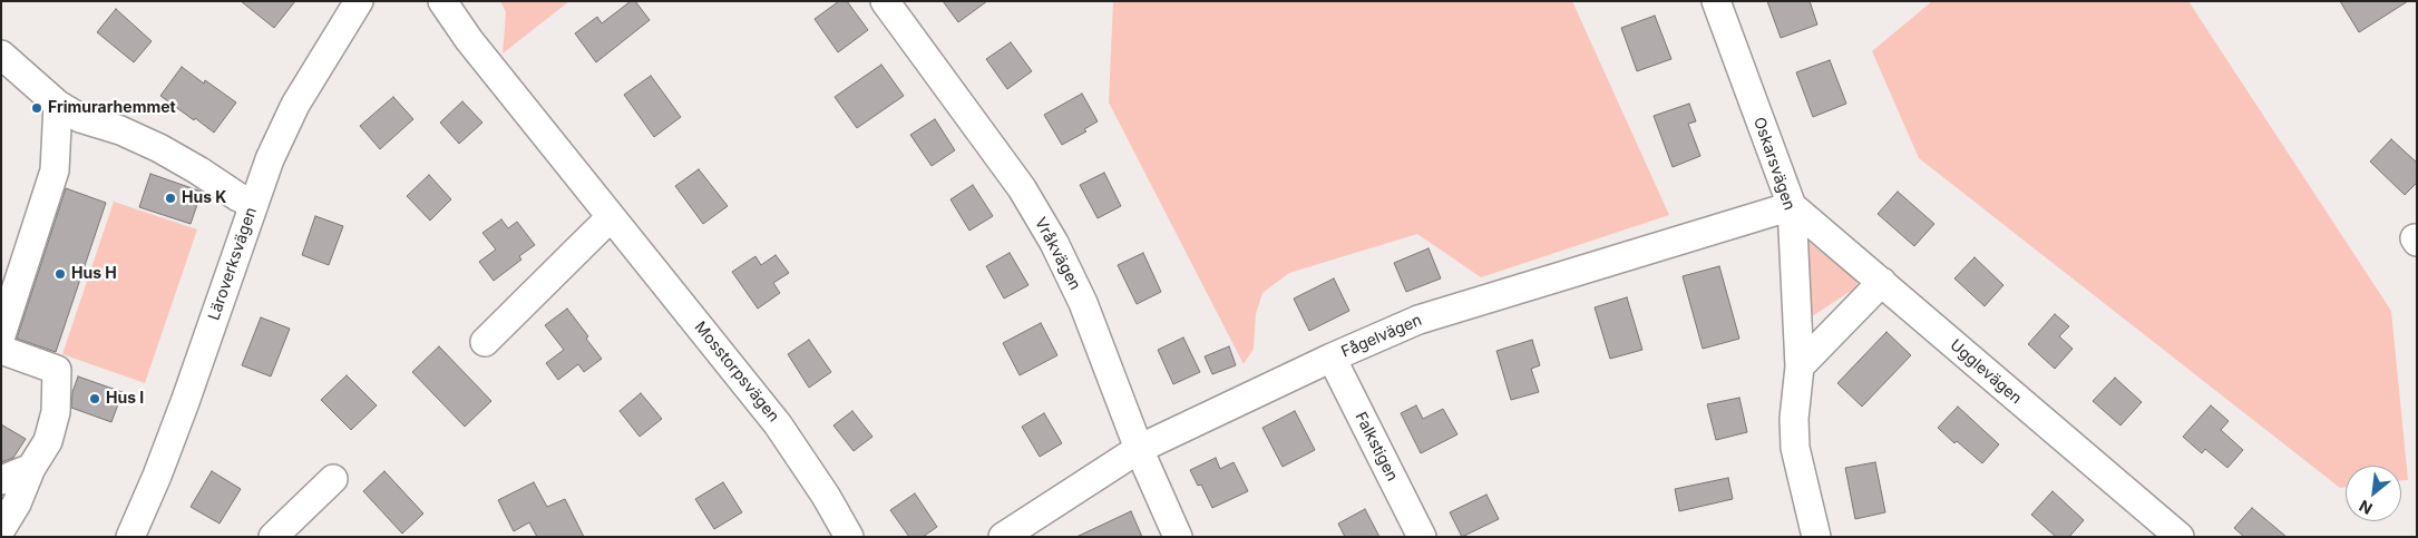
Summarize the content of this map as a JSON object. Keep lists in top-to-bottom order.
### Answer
{
  "streets": {
    "street": [
      "Oskarsvägen",
      "Vråkvägen",
      "Läroverksvägen",
      "Fågelvägen",
      "Mosstorpsvägen",
      "Ugglevägen",
      "Falkstigen"
    ]
  },
  "crossings": [
    ["Oskarsvägen", "Fågelvägen"],
    ["Oskarsvägen", "Ugglevägen"],
    ["Vråkvägen", "Fågelvägen"],
    ["Fågelvägen", "Ugglevägen"],
    ["Fågelvägen", "Falkstigen"]
  ],
  "places": [
    "Frimurarhemmet",
    "Hus K",
    "Hus H",
    "Hus I"
  ],
  "north": "bottom left"
}
